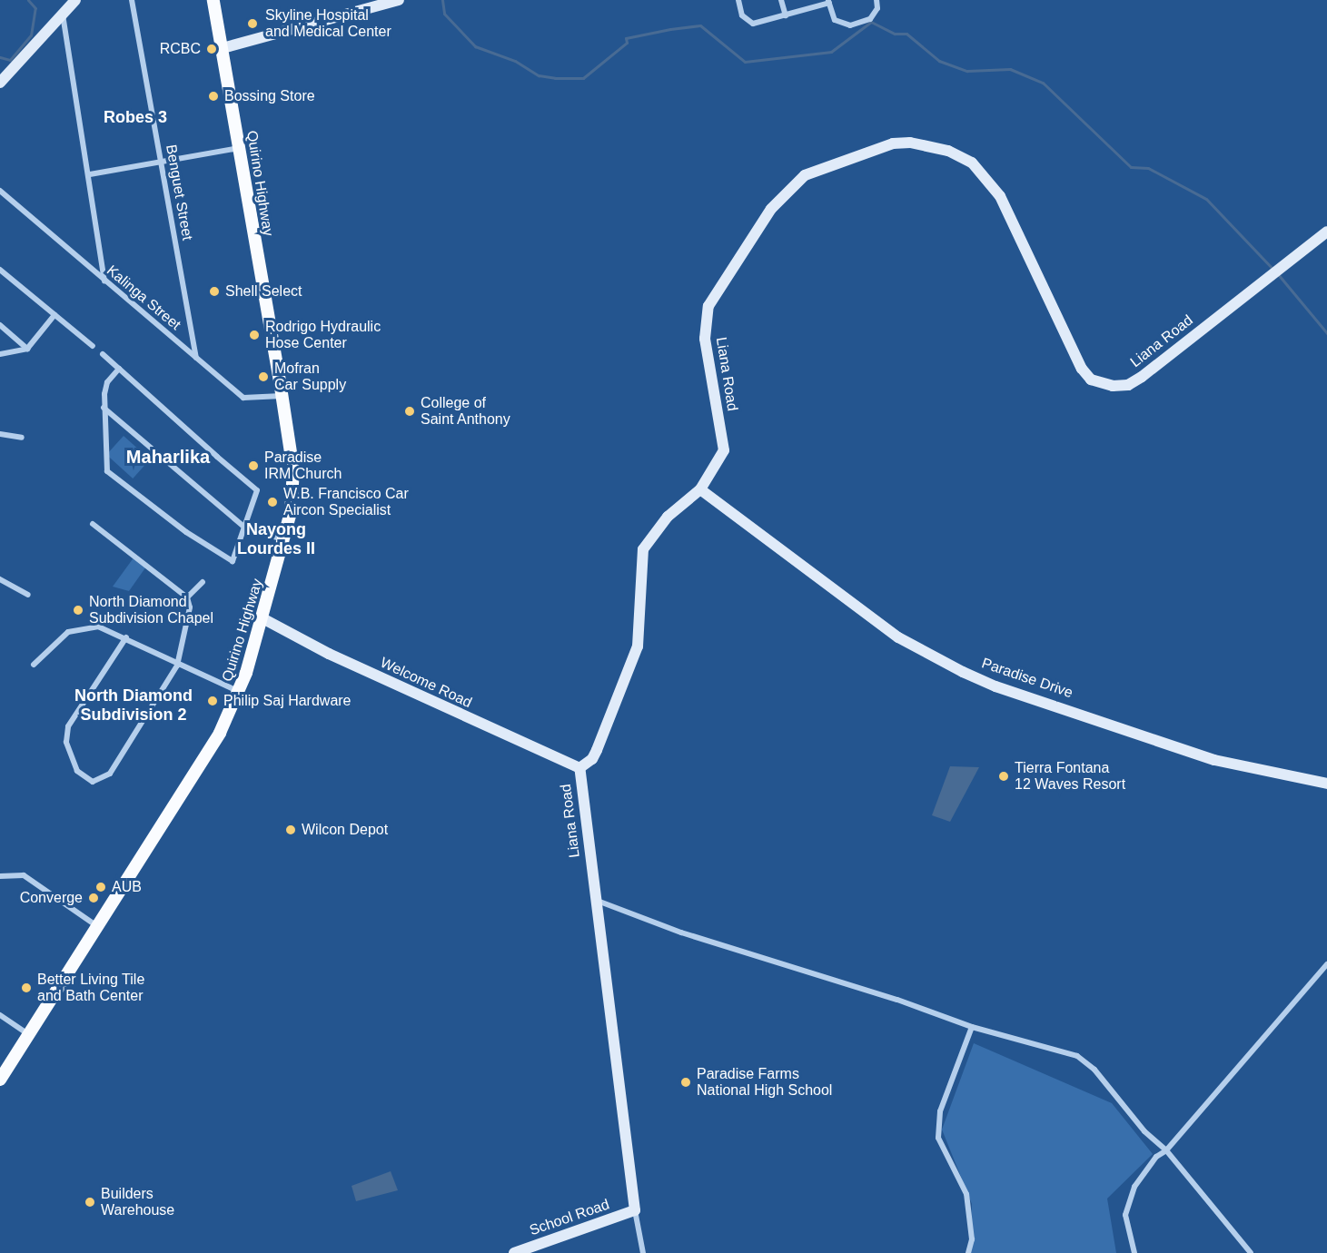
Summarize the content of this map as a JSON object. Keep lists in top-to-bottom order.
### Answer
{
  "streets": {
    "main road": ["Quirino Highway"],
    "street": [
      "Benguet Street",
      "Kalinga Street",
      "Liana Road",
      "Paradise Drive",
      "Welcome Road",
      "School Road"
    ]
  },
  "crossings": [
    ["Quirino Highway", "Kalinga Street"],
    ["Quirino Highway", "Welcome Road"],
    ["Benguet Street", "Kalinga Street"],
    ["Liana Road", "Paradise Drive"],
    ["Liana Road", "Welcome Road"],
    ["Liana Road", "School Road"]
  ],
  "districts": [
    "Robes 3",
    "Maharlika",
    "Nayong Lourdes II",
    "North Diamond Subdivision 2"
  ],
  "places": [
    "Skyline Hospital and Medical Center",
    "RCBC",
    "Bossing Store",
    "Shell Select",
    "Rodrigo Hydraulic Hose Center",
    "Mofran Car Supply",
    "College of Saint Anthony",
    "Paradise IRM Church",
    "W.B. Francisco Car Aircon Specialist",
    "North Diamond Subdivision Chapel",
    "Philip Saj Hardware",
    "Tierra Fontana 12 Waves Resort",
    "Wilcon Depot",
    "AUB",
    "Converge",
    "Better Living Tile and Bath Center",
    "Paradise Farms National High School",
    "Builders Warehouse"
  ]
}
